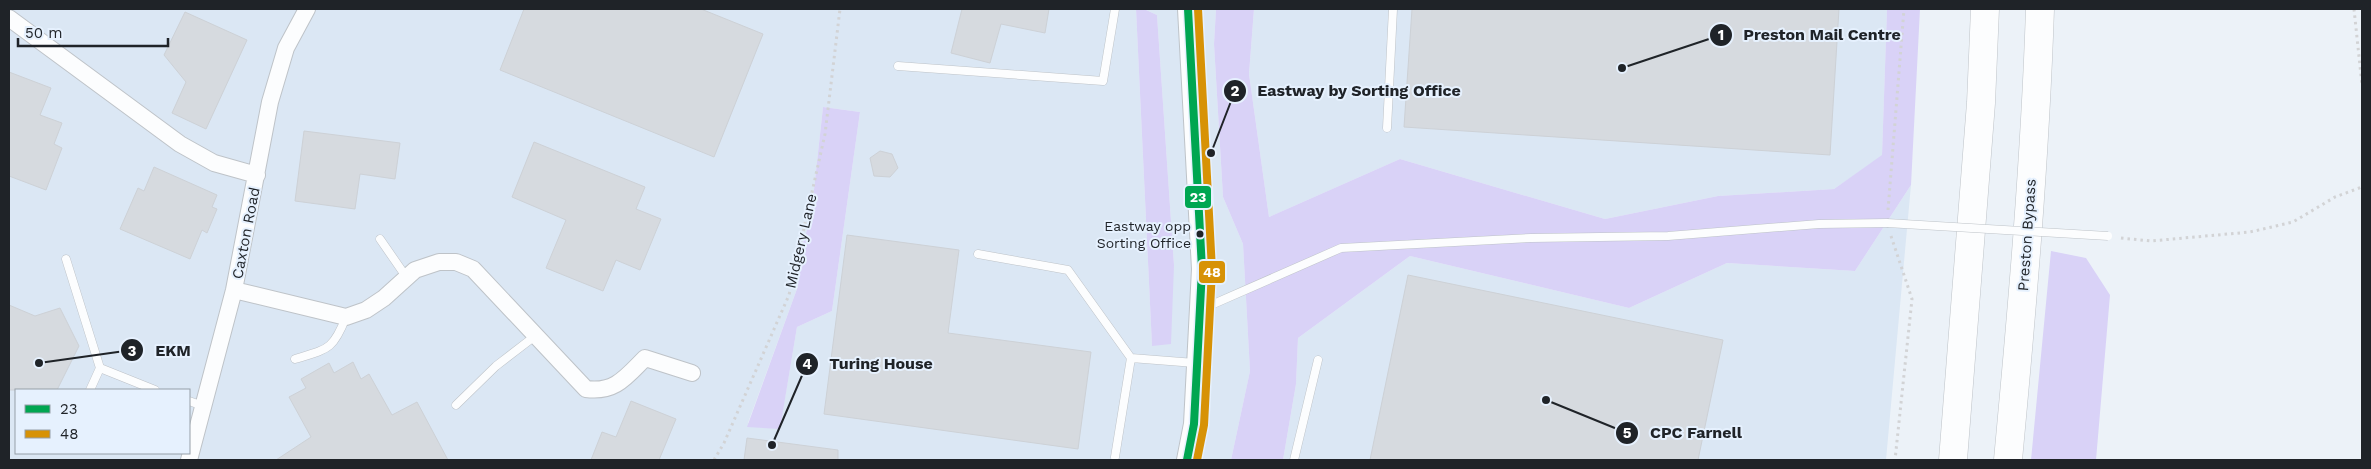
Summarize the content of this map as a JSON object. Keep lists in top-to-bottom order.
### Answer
{
  "streets": {
    "highway": ["Preston Bypass"],
    "street": ["Caxton Road"],
    "path": ["Midgery Lane"]
  },
  "places": [
    "Preston Mail Centre",
    "Eastway by Sorting Office",
    "Eastway opp Sorting Office",
    "EKM",
    "CPC Farnell",
    "Turing House"
  ],
  "lines": ["transit line 23", "transit line 48"],
  "legend": ["23", "48"],
  "scale_bar": "50 m"
}
